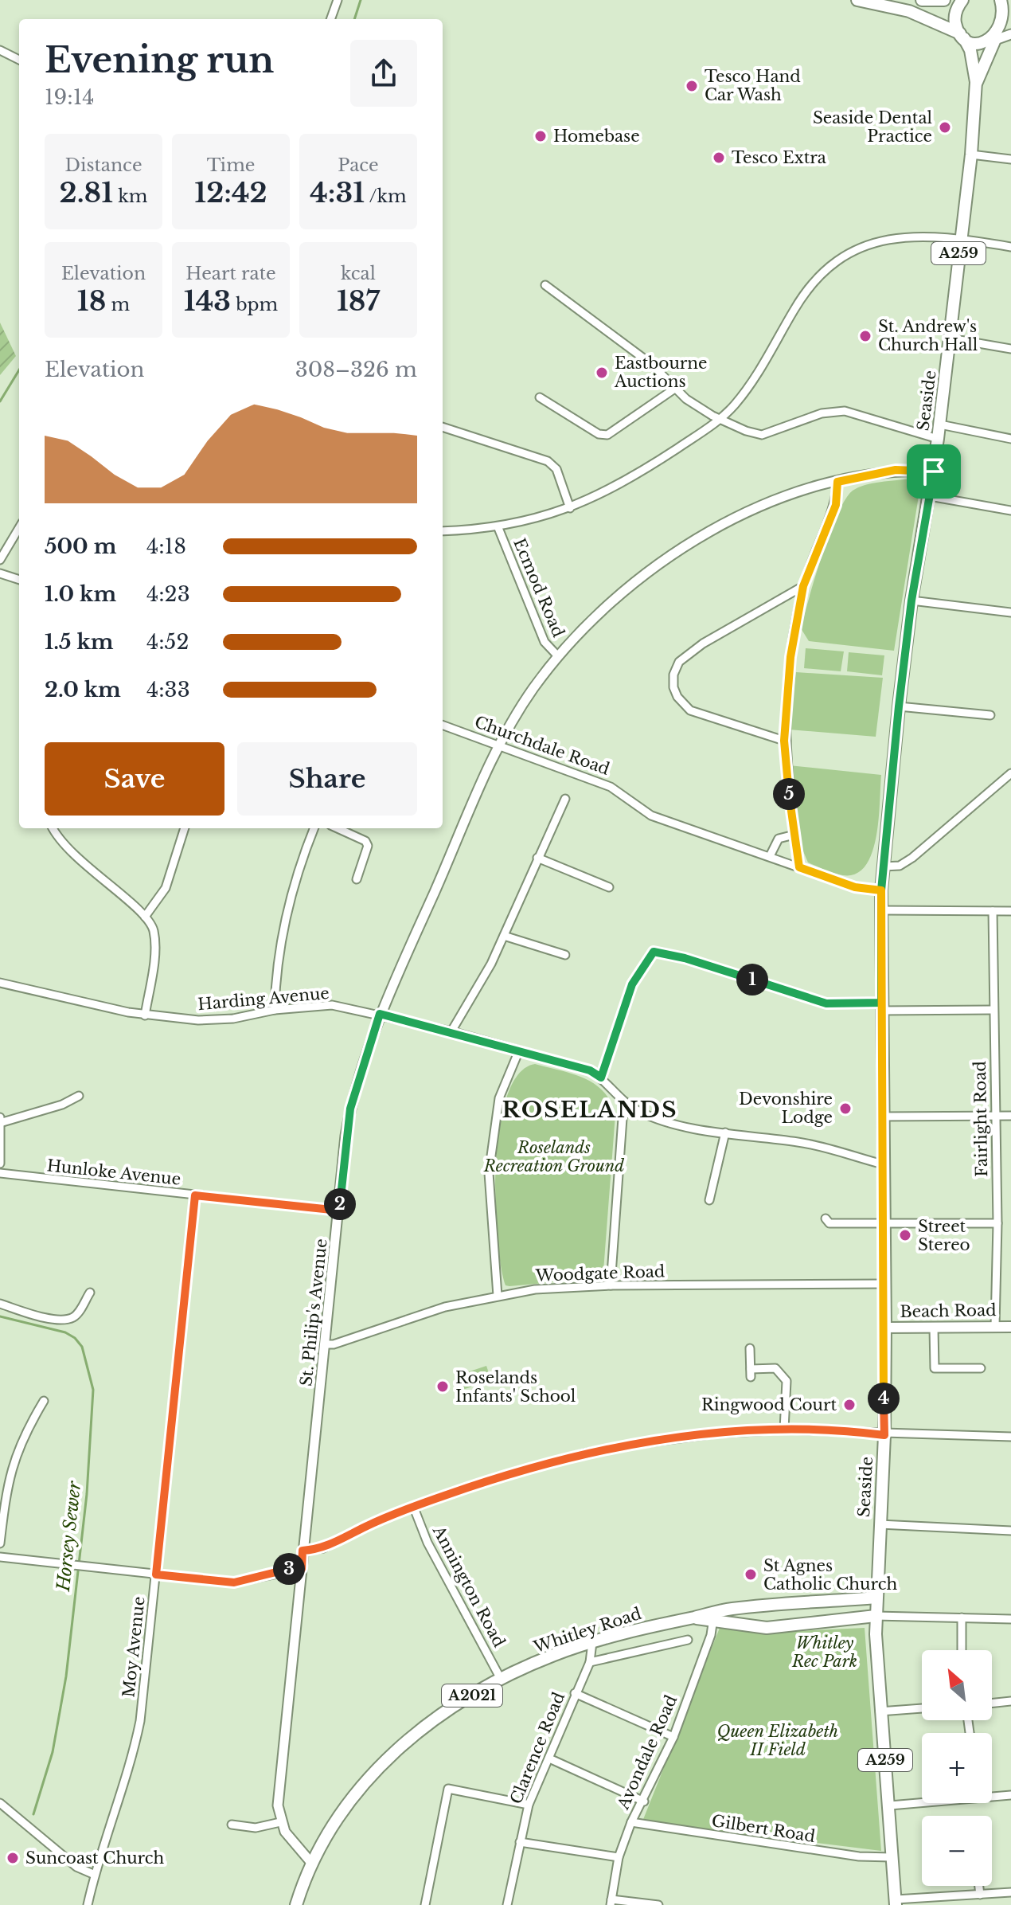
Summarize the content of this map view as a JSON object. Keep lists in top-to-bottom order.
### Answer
{
  "streets": {
    "main road": [
      "A259",
      "Seaside",
      "Beach Road",
      "Whitley Road",
      "A2021"
    ],
    "street": [
      "Ecmod Road",
      "Churchdale Road",
      "Harding Avenue",
      "Fairlight Road",
      "Hunloke Avenue",
      "Woodgate Road",
      "St. Philip's Avenue",
      "Annington Road",
      "Moy Avenue",
      "Clarence Road",
      "Avondale Road",
      "Gilbert Road"
    ]
  },
  "crossings": [
    ["Seaside", "Churchdale Road"],
    ["Seaside", "Woodgate Road"],
    ["Seaside", "Beach Road"],
    ["Seaside", "St. Philip's Avenue"],
    ["Seaside", "Whitley Road"],
    ["Seaside", "Gilbert Road"],
    ["Ecmod Road", "St. Philip's Avenue"],
    ["Churchdale Road", "St. Philip's Avenue"],
    ["Harding Avenue", "St. Philip's Avenue"],
    ["Fairlight Road", "Beach Road"],
    ["Hunloke Avenue", "St. Philip's Avenue"],
    ["Hunloke Avenue", "Moy Avenue"],
    ["Woodgate Road", "St. Philip's Avenue"],
    ["Annington Road", "Whitley Road"],
    ["Whitley Road", "Clarence Road"],
    ["Whitley Road", "Avondale Road"],
    ["Avondale Road", "Gilbert Road"]
  ],
  "districts": ["ROSELANDS"],
  "water": ["Horsey Sewer"],
  "parks": ["Roselands Recreation Ground", "Whitley Rec Park", "Queen Elizabeth II Field"],
  "places": [
    "Tesco Hand Car Wash",
    "Seaside Dental Practice",
    "Homebase",
    "Tesco Extra",
    "St. Andrew's Church Hall",
    "Eastbourne Auctions",
    "Devonshire Lodge",
    "Street Stereo",
    "Roselands Infants' School",
    "Ringwood Court",
    "St Agnes Catholic Church",
    "Suncoast Church"
  ],
  "north": "top left",
  "page": {
    "heading": ["Evening run", "19:14"],
    "stats": [
      ["Distance", "2.81 km"],
      ["Time", "12:42"],
      ["Pace", "4:31 /km"],
      ["Elevation", "18 m"],
      ["Heart rate", "143 bpm"],
      ["kcal", "187"]
    ],
    "chart": ["Elevation", "308–326 m"],
    "list": [
      {
        "name": "500 m",
        "note": "4:18"
      },
      {
        "name": "1.0 km",
        "note": "4:23"
      },
      {
        "name": "1.5 km",
        "note": "4:52"
      },
      {
        "name": "2.0 km",
        "note": "4:33"
      }
    ],
    "buttons": ["Save", "Share"],
    "pins": [
      "5",
      "1",
      "2",
      "4",
      "3"
    ],
    "map_buttons": ["+", "−"]
  }
}
